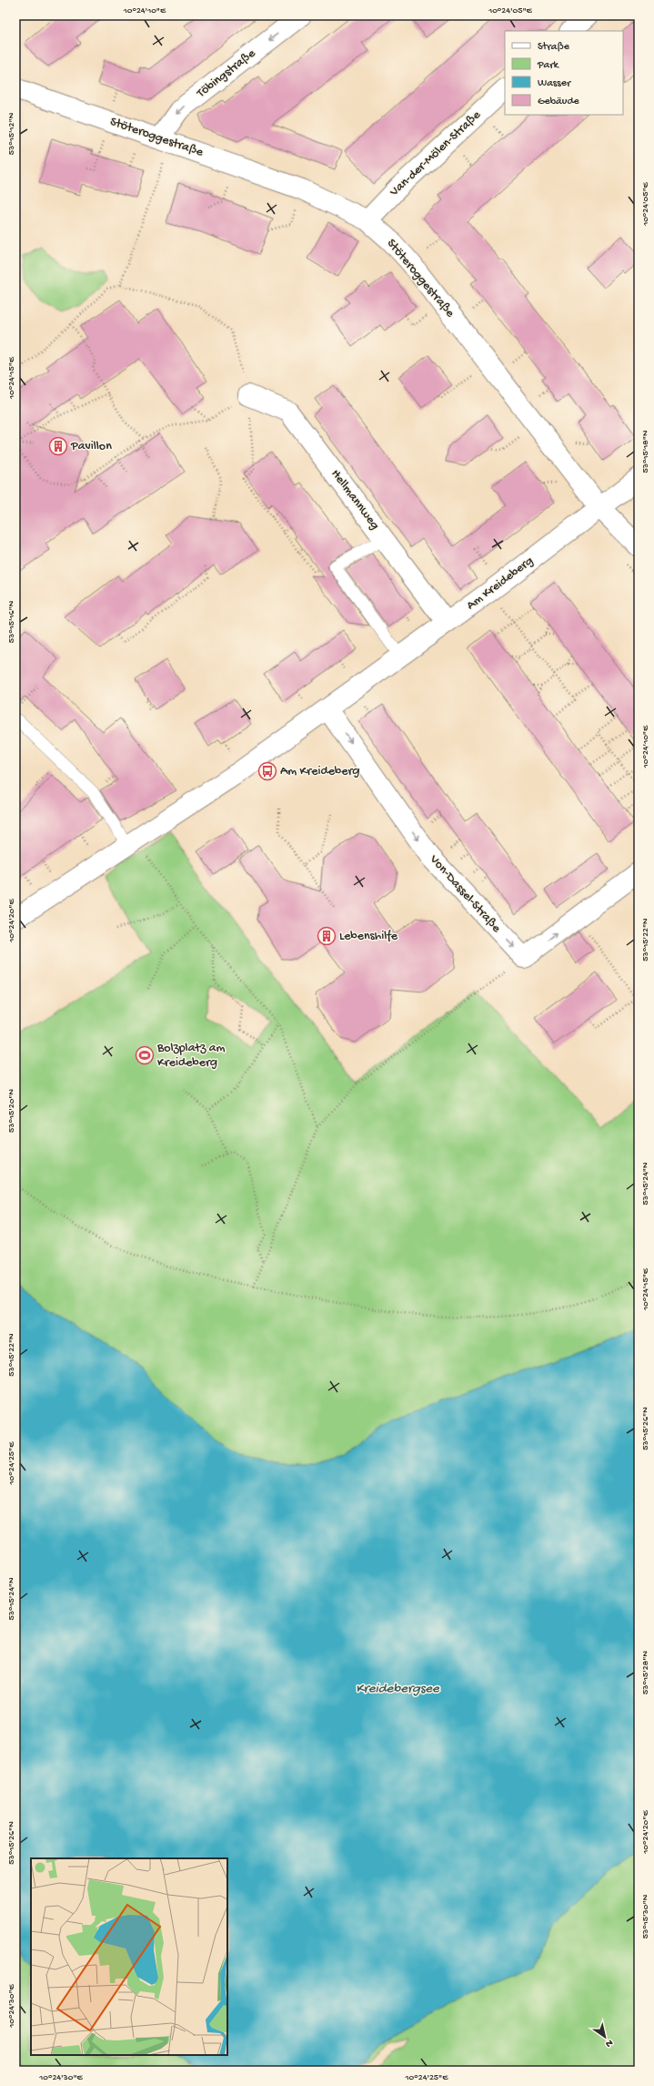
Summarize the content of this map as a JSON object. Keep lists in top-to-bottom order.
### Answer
{
  "streets": {
    "street": [
      "Töbingstraße",
      "Stöteroggestraße",
      "Van-der-Mölen-Straße",
      "Hellmannweg",
      "Am Kreideberg",
      "Von-Dassel-Straße"
    ]
  },
  "crossings": [
    ["Töbingstraße", "Stöteroggestraße"],
    ["Stöteroggestraße", "Van-der-Mölen-Straße"],
    ["Stöteroggestraße", "Am Kreideberg"],
    ["Hellmannweg", "Am Kreideberg"],
    ["Am Kreideberg", "Von-Dassel-Straße"]
  ],
  "one_way": ["Töbingstraße", "Von-Dassel-Straße"],
  "water": ["Kreidebergsee"],
  "places": {
    "building": ["Pavillon", "Lebenshilfe"],
    "bus stop": ["Am Kreideberg"],
    "sports": ["Bolzplatz am Kreideberg"]
  },
  "legend": [
    "Straße",
    "Park",
    "Wasser",
    "Gebäude"
  ],
  "north": "bottom right",
  "coordinates": [
    "10°24'10\"E",
    "10°24'05\"E",
    "53°15'12\"N",
    "10°24'15\"E",
    "53°15'18\"N",
    "53°15'16\"N",
    "10°24'20\"E",
    "53°15'22\"N",
    "53°15'20\"N",
    "53°15'24\"N",
    "53°15'26\"N",
    "10°24'25\"E",
    "53°15'28\"N",
    "53°15'30\"N",
    "10°24'30\"E"
  ]
}
